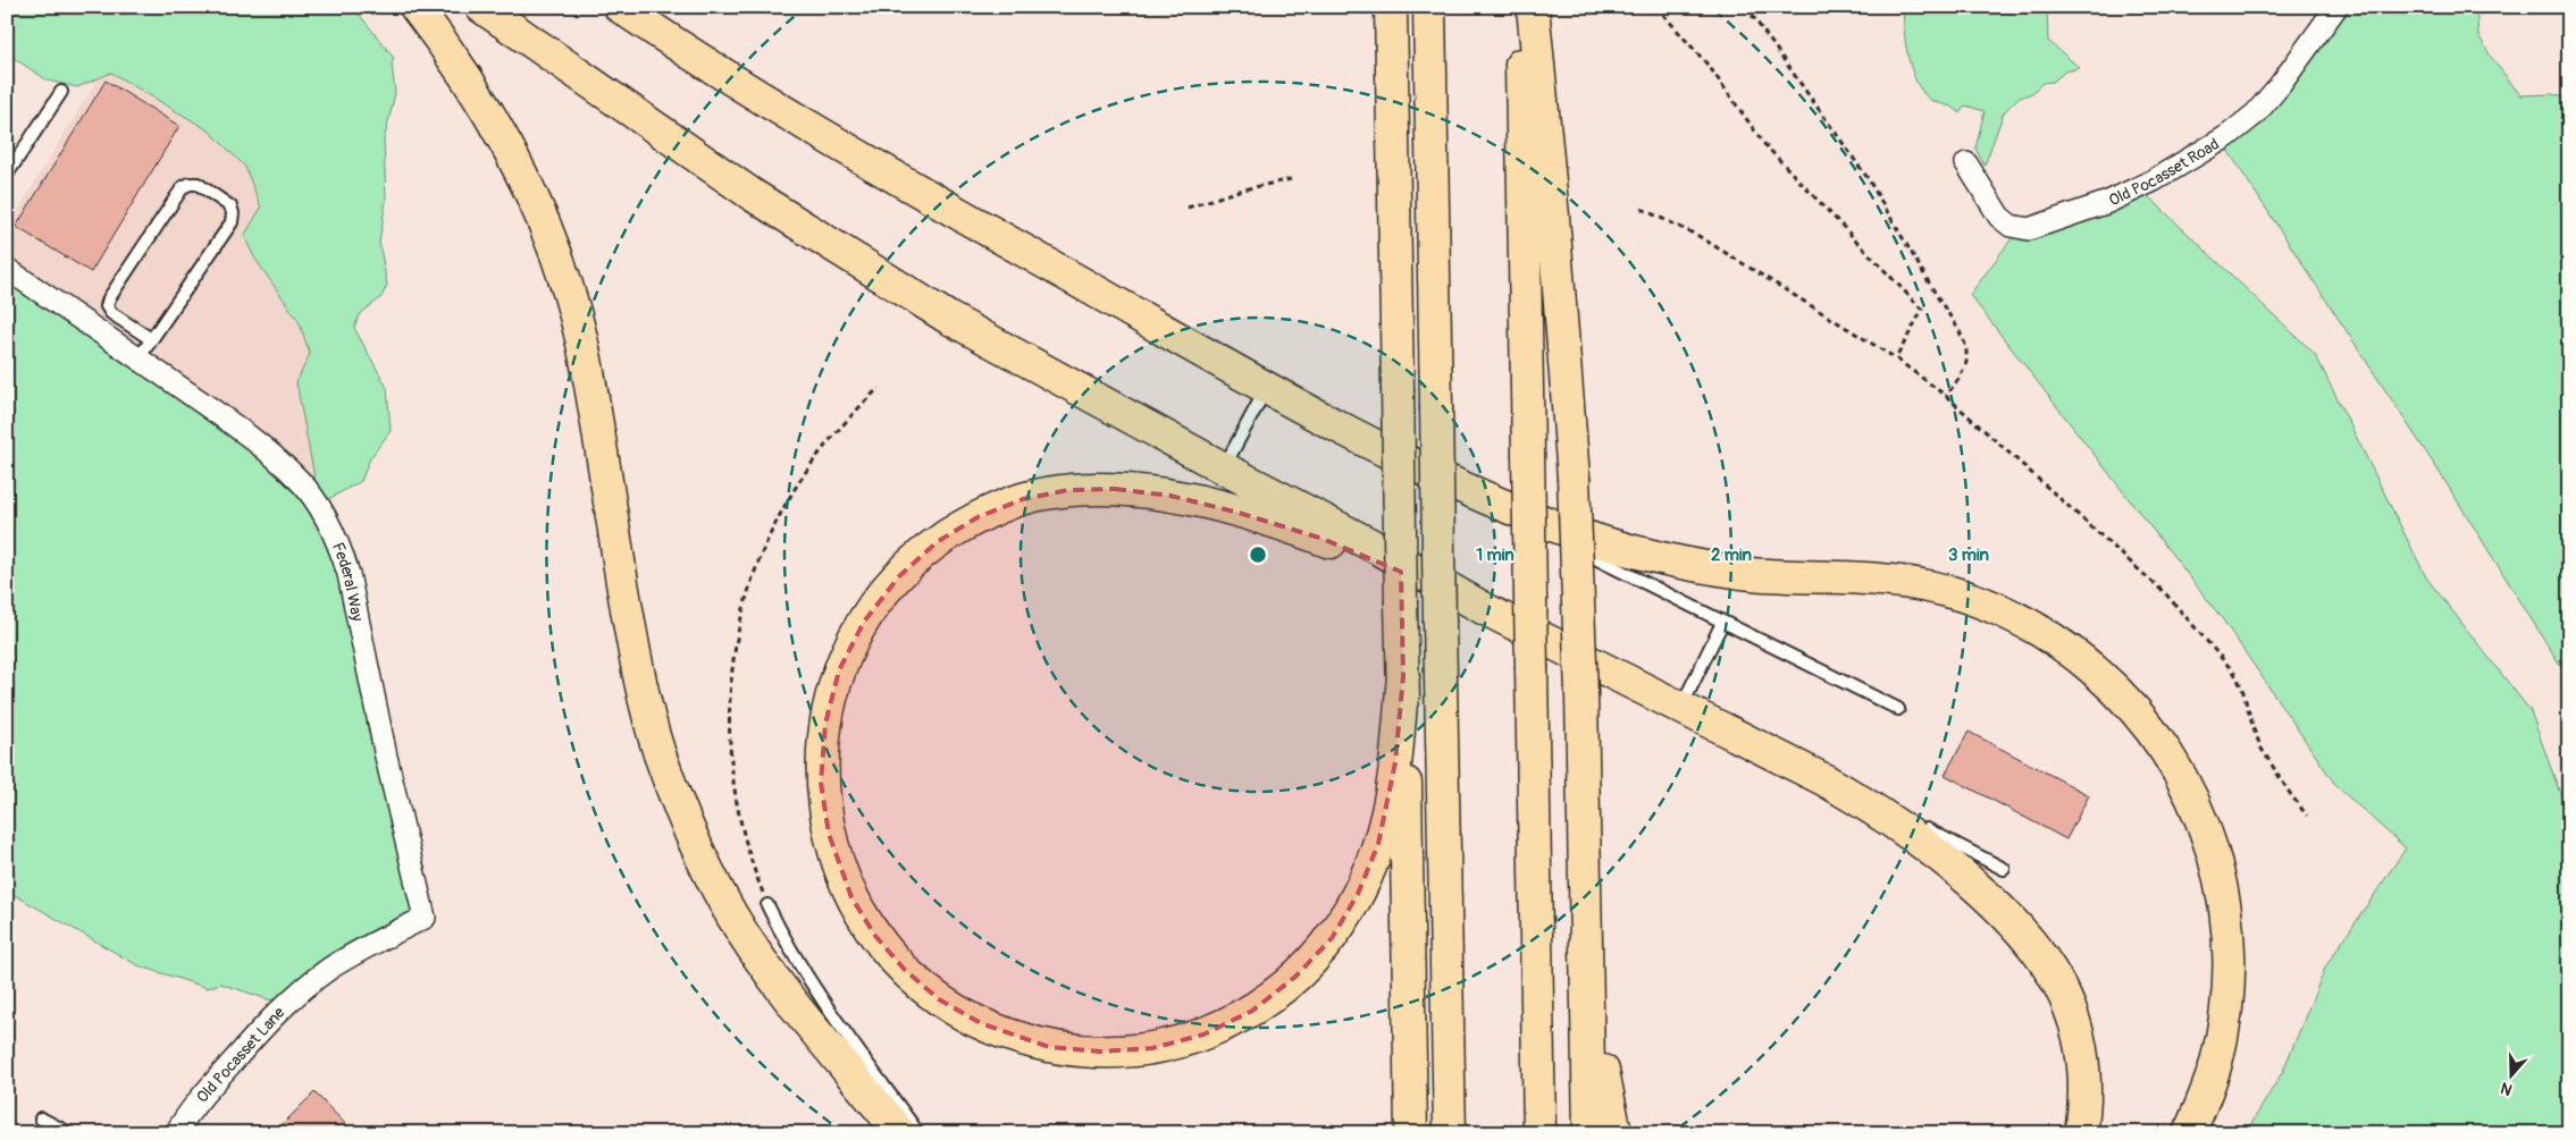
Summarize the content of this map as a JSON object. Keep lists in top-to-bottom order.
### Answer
{
  "streets": {
    "street": ["Old Pocasset Road", "Federal Way", "Old Pocasset Lane"]
  },
  "crossings": [
    ["Federal Way", "Old Pocasset Lane"]
  ],
  "north": "bottom",
  "rings": ["1 min", "2 min", "3 min"]
}
